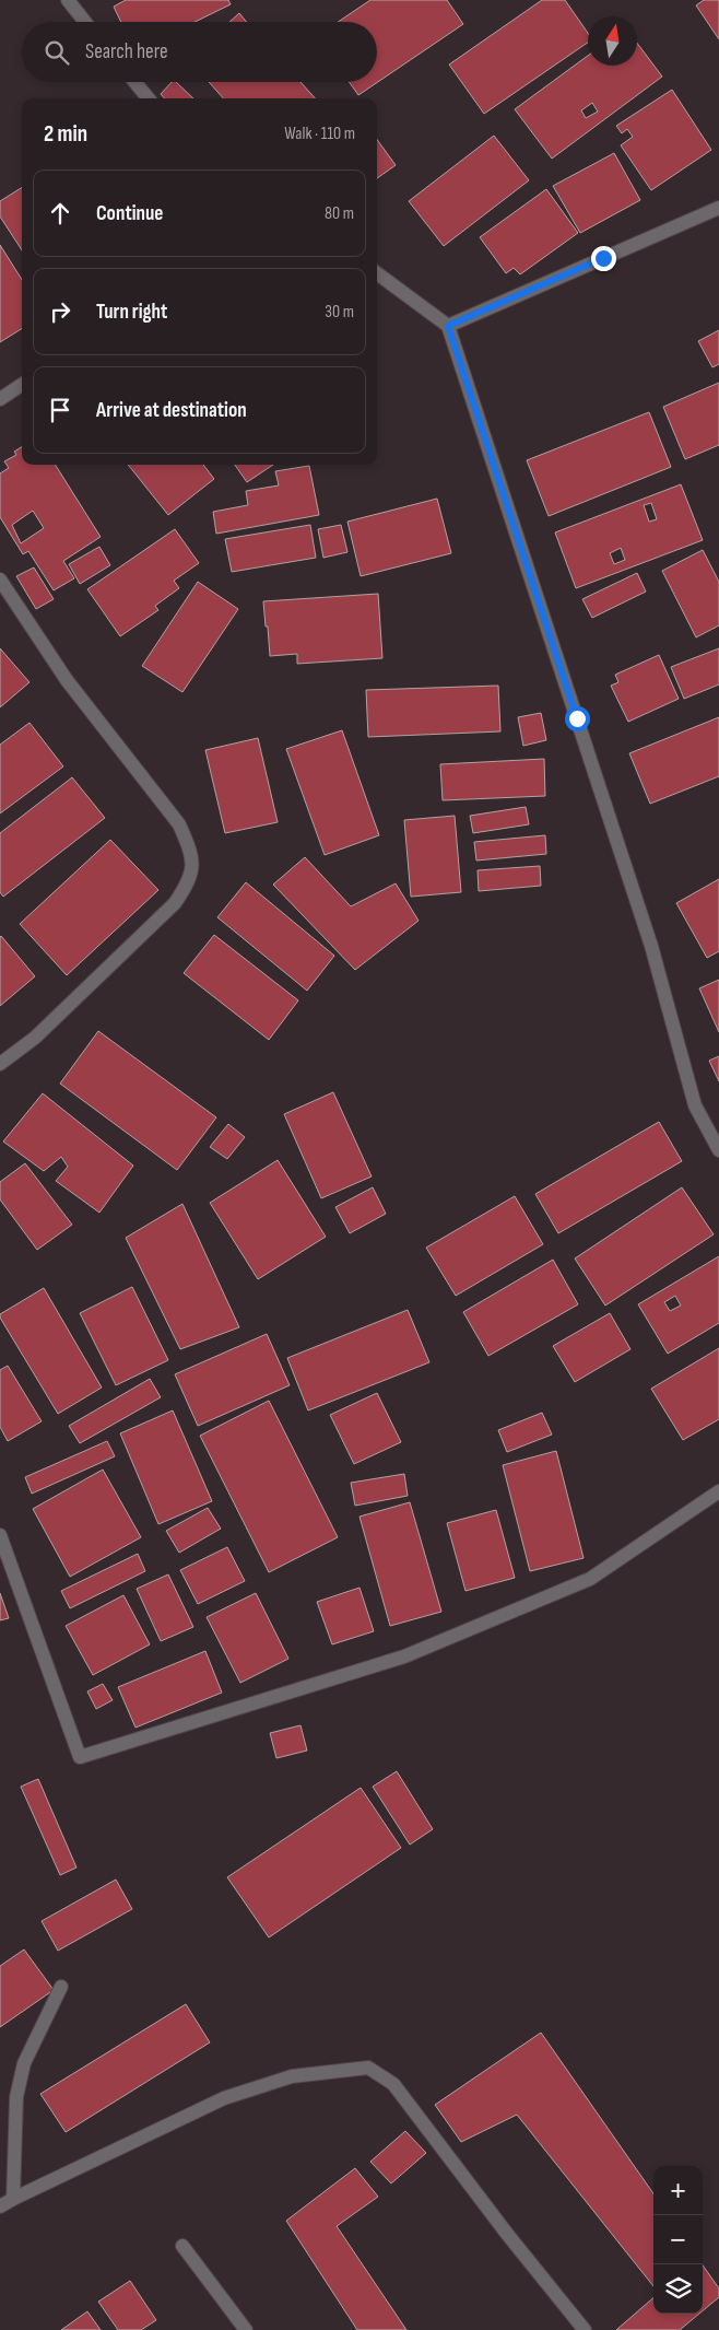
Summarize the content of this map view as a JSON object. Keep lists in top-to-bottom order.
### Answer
{
  "north": "top",
  "page": {
    "search": "Search here",
    "heading": ["2 min", "Walk · 110 m"],
    "list": [
      ["Continue", "80 m"],
      ["Turn right", "30 m"],
      "Arrive at destination"
    ],
    "map_buttons": ["+", "−"]
  }
}
